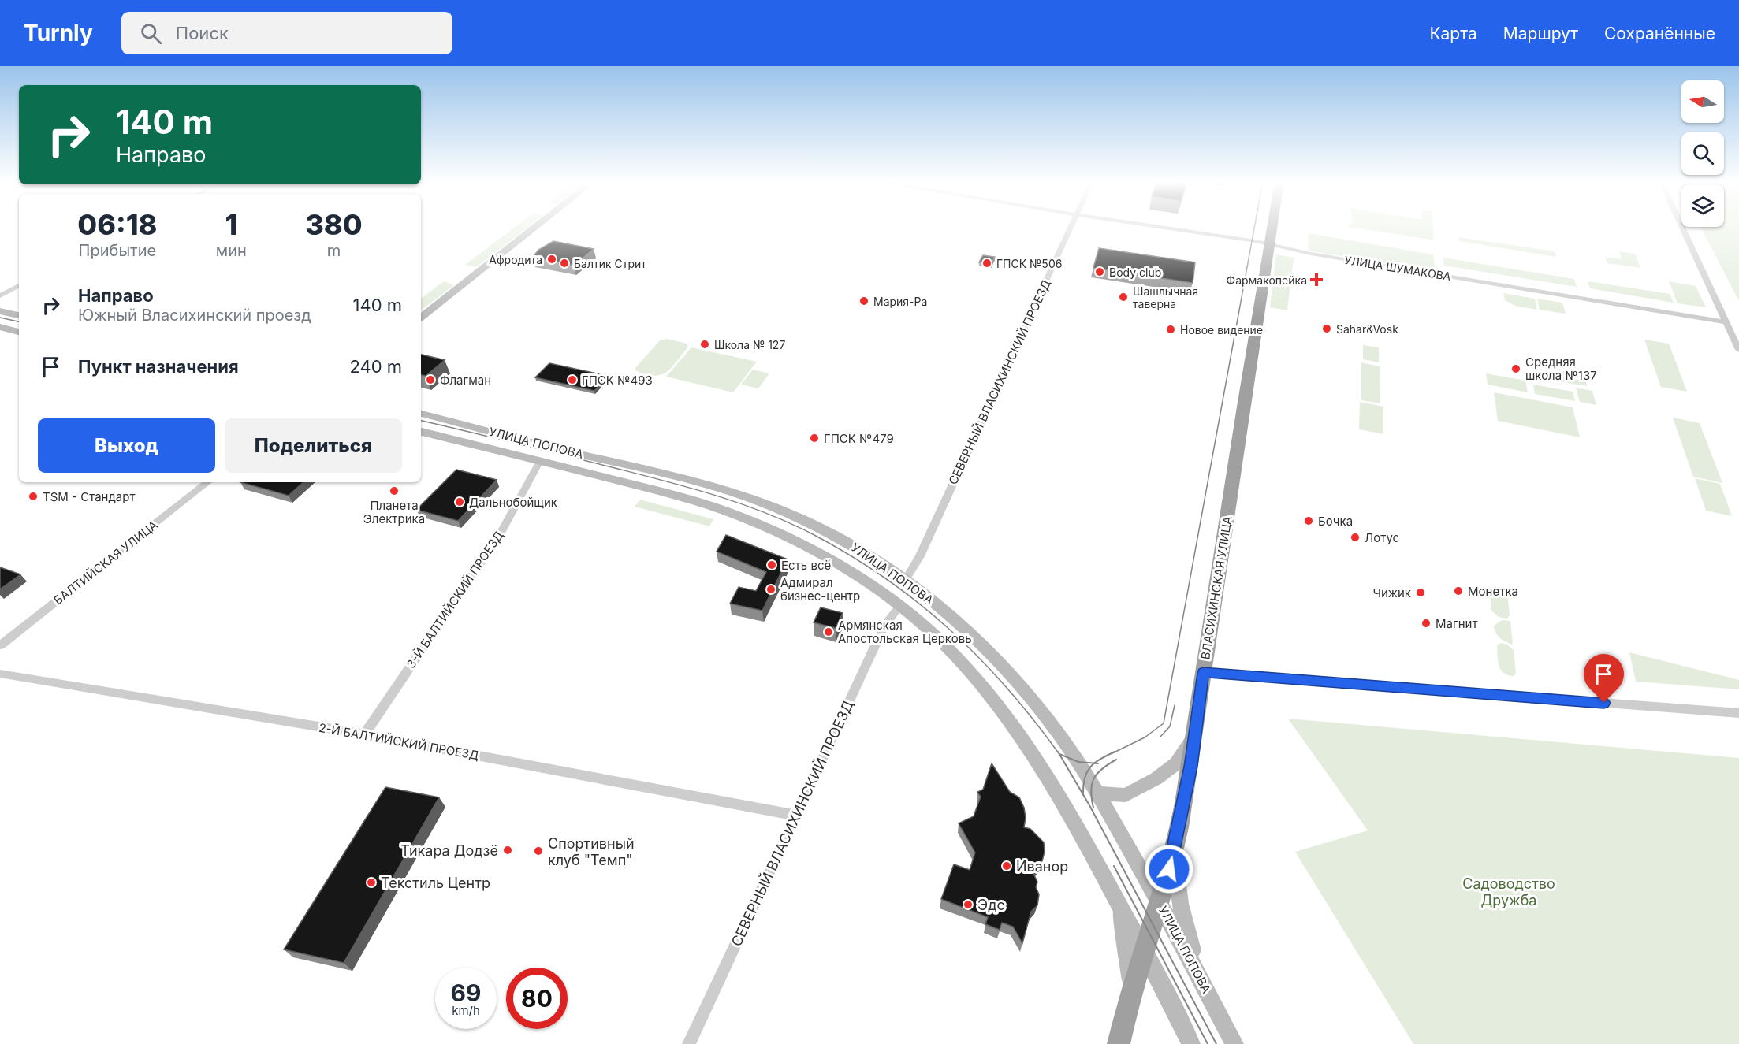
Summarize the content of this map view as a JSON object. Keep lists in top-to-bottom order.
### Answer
{
  "streets": {
    "highway": ["ВЛАСИХИНСКАЯ УЛИЦА"],
    "main road": ["УЛИЦА ПОПОВА"],
    "street": [
      "УЛИЦА ШУМАКОВА",
      "СЕВЕРНЫЙ ВЛАСИХИНСКИЙ ПРОЕЗД",
      "БАЛТИЙСКАЯ УЛИЦА",
      "3-Й БАЛТИЙСКИЙ ПРОЕЗД",
      "2-Й БАЛТИЙСКИЙ ПРОЕЗД"
    ]
  },
  "crossings": [
    ["УЛИЦА ШУМАКОВА", "ВЛАСИХИНСКАЯ УЛИЦА"],
    ["СЕВЕРНЫЙ ВЛАСИХИНСКИЙ ПРОЕЗД", "УЛИЦА ПОПОВА"],
    ["СЕВЕРНЫЙ ВЛАСИХИНСКИЙ ПРОЕЗД", "2-Й БАЛТИЙСКИЙ ПРОЕЗД"],
    ["УЛИЦА ПОПОВА", "ВЛАСИХИНСКАЯ УЛИЦА"],
    ["УЛИЦА ПОПОВА", "3-Й БАЛТИЙСКИЙ ПРОЕЗД"],
    ["3-Й БАЛТИЙСКИЙ ПРОЕЗД", "2-Й БАЛТИЙСКИЙ ПРОЕЗД"]
  ],
  "parks": ["Садоводство Дружба"],
  "places": {
    "other": [
      "Афродита",
      "Балтик Стрит",
      "ГПСК №506",
      "Body club",
      "Шашлычная таверна",
      "Мария-Ра",
      "Sahar&Vosk",
      "Новое видение",
      "Школа № 127",
      "Средняя школа №137",
      "Флагман",
      "ГПСК №493",
      "ГПСК №479",
      "Планета Электрика",
      "TSM - Стандарт",
      "Дальнобойщик",
      "Бочка",
      "Лотус",
      "Есть всё",
      "Адмирал бизнес-центр",
      "Монетка",
      "Чижик",
      "Магнит",
      "Армянская Апостольская Церковь",
      "Тикара Додзё",
      "Спортивный клуб \"Темп\"",
      "Иванор",
      "Текстиль Центр",
      "Эдс"
    ],
    "health": ["Фармакопейка"]
  },
  "north": "left",
  "page": {
    "header": "Turnly",
    "search": "Поиск",
    "nav": ["Карта", "Маршрут", "Сохранённые"],
    "turn": ["140 m", "Направо"],
    "eta": [
      "06:18",
      "Прибытие",
      "1",
      "мин",
      "380",
      "m"
    ],
    "list": [
      {
        "name": "Направо",
        "note": "Южный Власихинский проезд",
        "value": "140 m"
      },
      {
        "name": "Пункт назначения",
        "value": "240 m"
      }
    ],
    "buttons": ["Выход", "Поделиться"],
    "speed": "69 km/h",
    "limit": "80"
  }
}
